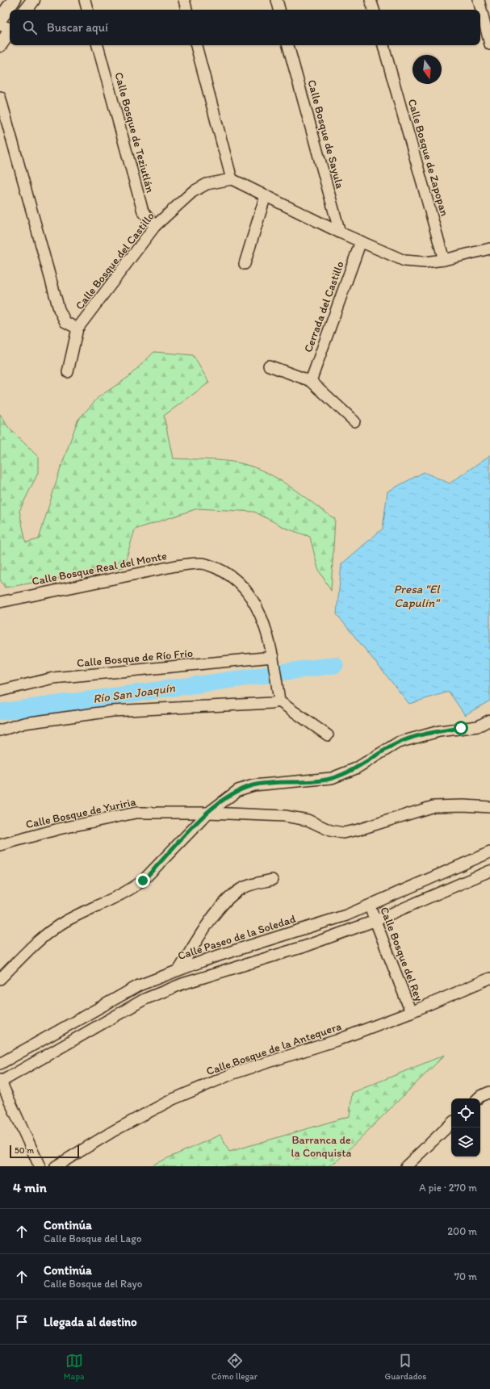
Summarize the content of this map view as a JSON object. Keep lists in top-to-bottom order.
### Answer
{
  "streets": {
    "street": [
      "Calle Bosque de Teziutlán",
      "Calle Bosque de Sayula",
      "Calle Bosque de Zapopan",
      "Calle Bosque del Castillo",
      "Cerrada del Castillo",
      "Calle Bosque Real del Monte",
      "Calle Bosque de Río Frío",
      "Calle Bosque de Yuriria",
      "Calle Paseo de la Soledad",
      "Calle Bosque del Rey",
      "Calle Bosque de la Antequera"
    ]
  },
  "crossings": [
    ["Calle Bosque de Teziutlán", "Calle Bosque del Castillo"],
    ["Calle Bosque Real del Monte", "Calle Bosque de Río Frío"],
    ["Calle Paseo de la Soledad", "Calle Bosque del Rey"],
    ["Calle Bosque del Rey", "Calle Bosque de la Antequera"]
  ],
  "water": ["Presa \"El Capulín\"", "Río San Joaquín"],
  "parks": ["Barranca de la Conquista"],
  "scale_bar": "50 m",
  "north": "bottom",
  "page": {
    "search": "Buscar aquí",
    "scale": "50 m",
    "heading": ["4 min", "A pie · 270 m"],
    "list": [
      ["Continúa", "Calle Bosque del Lago", "200 m"],
      ["Continúa", "Calle Bosque del Rayo", "70 m"],
      "Llegada al destino"
    ],
    "nav": ["Mapa", "Cómo llegar", "Guardados"]
  }
}
